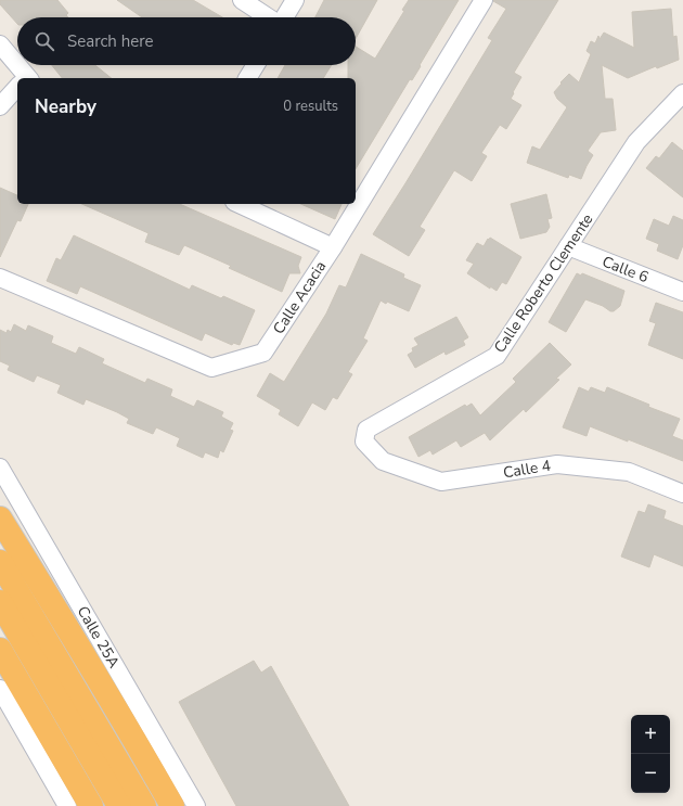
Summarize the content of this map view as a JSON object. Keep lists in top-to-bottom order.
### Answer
{
  "streets": {
    "street": [
      "Calle 6",
      "Calle Roberto Clemente",
      "Calle Acacia",
      "Calle 4",
      "Calle 25A"
    ]
  },
  "crossings": [
    ["Calle 6", "Calle Roberto Clemente"],
    ["Calle Roberto Clemente", "Calle 4"]
  ],
  "page": {
    "search": "Search here",
    "heading": ["Nearby", "0 results"],
    "map_buttons": ["+", "−"]
  }
}
